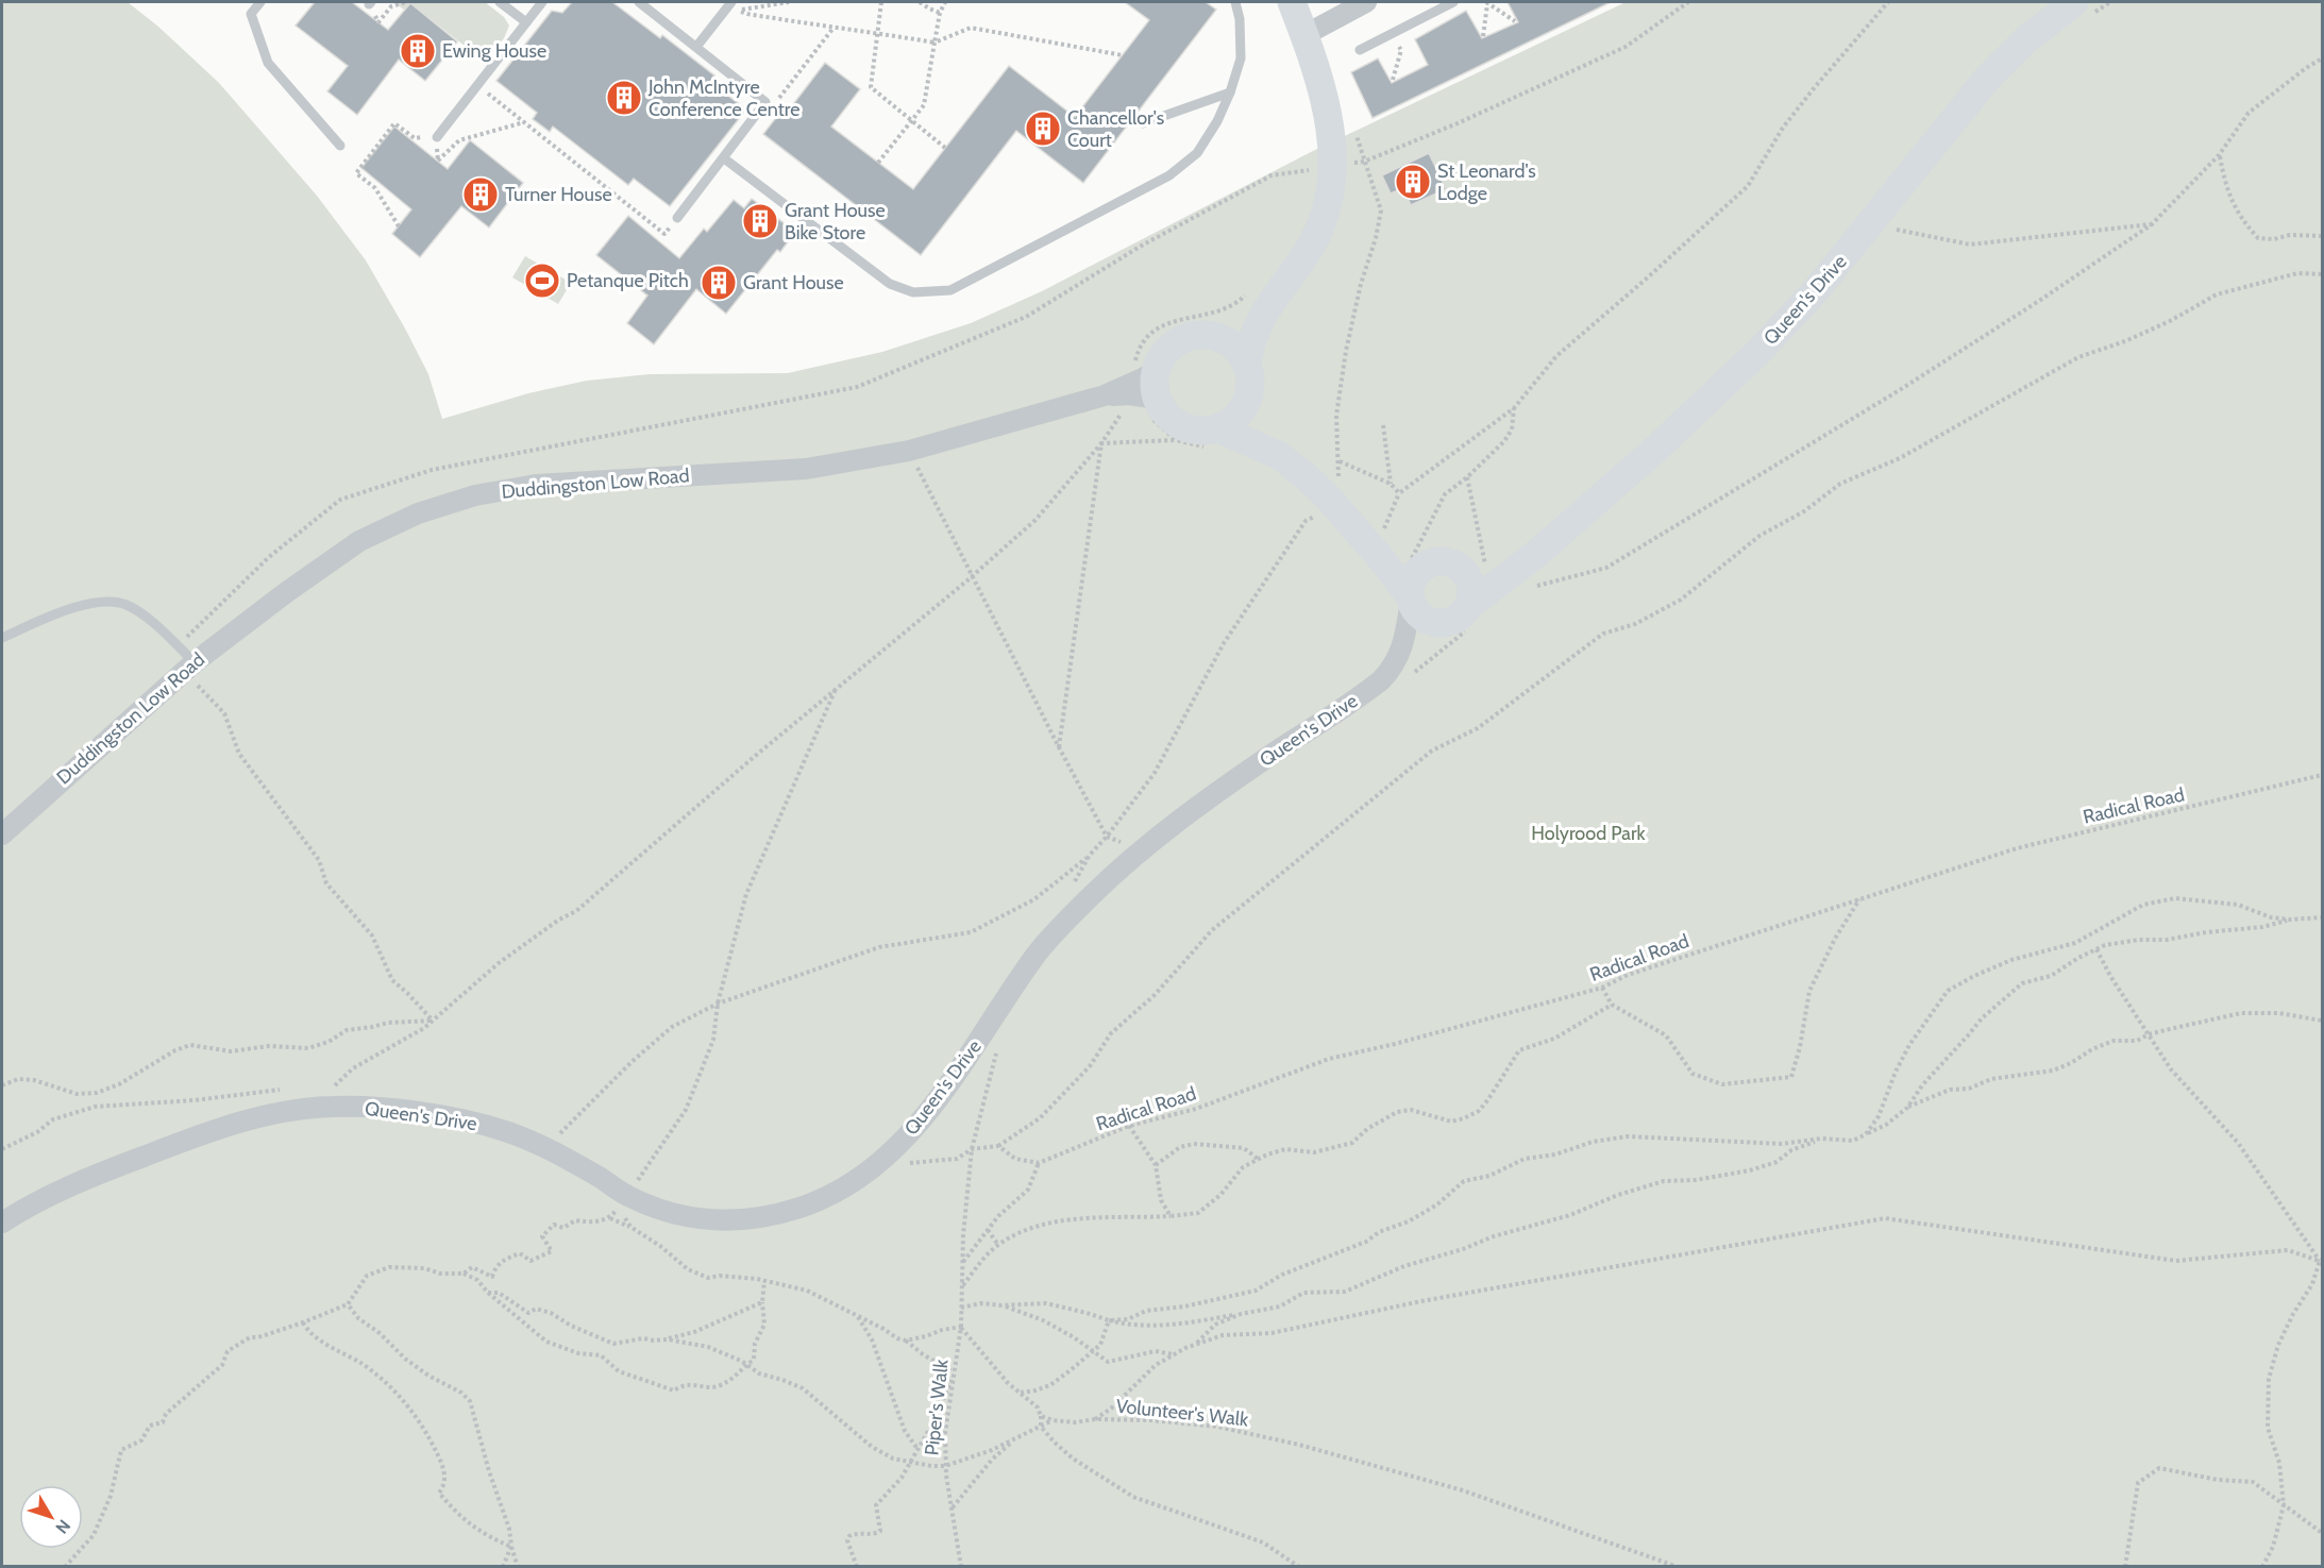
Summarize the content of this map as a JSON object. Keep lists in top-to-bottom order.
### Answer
{
  "streets": {
    "street": ["Queen's Drive", "Duddingston Low Road"],
    "path": ["Radical Road", "Piper's Walk", "Volunteer's Walk"]
  },
  "crossings": [
    ["Queen's Drive", "Duddingston Low Road"],
    ["Piper's Walk", "Volunteer's Walk"]
  ],
  "parks": ["Holyrood Park"],
  "places": {
    "building": [
      "Ewing House",
      "John McIntyre Conference Centre",
      "Chancellor's Court",
      "St Leonard's Lodge",
      "Turner House",
      "Grant House Bike Store",
      "Grant House"
    ],
    "sports": ["Petanque Pitch"]
  },
  "north": "bottom right"
}
